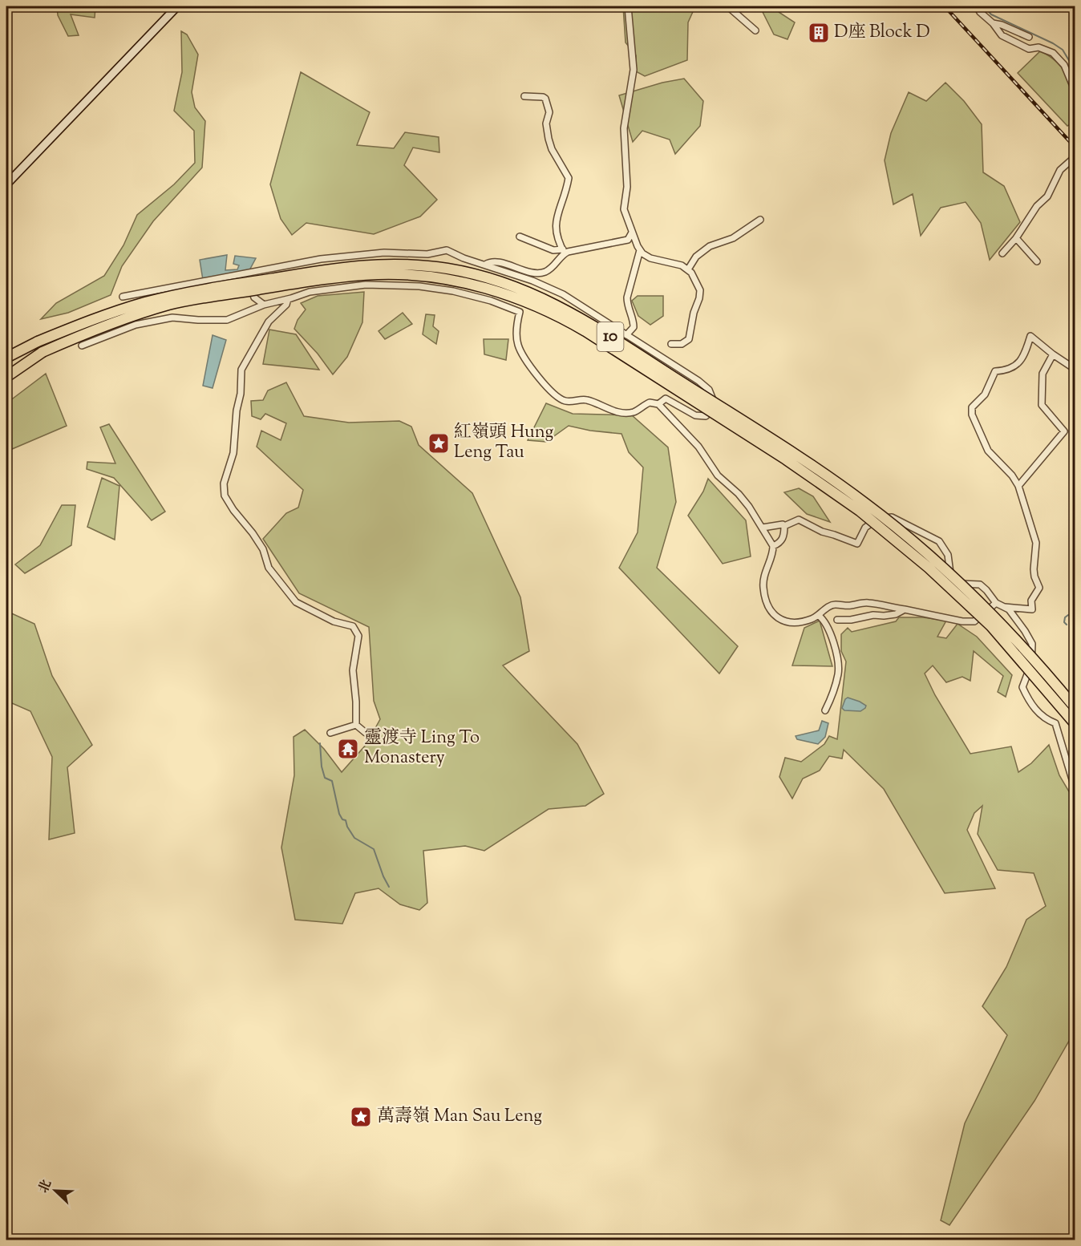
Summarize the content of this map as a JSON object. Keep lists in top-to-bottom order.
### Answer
{
  "streets": {
    "highway": ["10"]
  },
  "places": {
    "building": ["D座 Block D"],
    "place": ["紅嶺頭 Hung Leng Tau", "萬壽嶺 Man Sau Leng"],
    "temple": ["靈渡寺 Ling To Monastery"]
  },
  "north": "top left"
}
